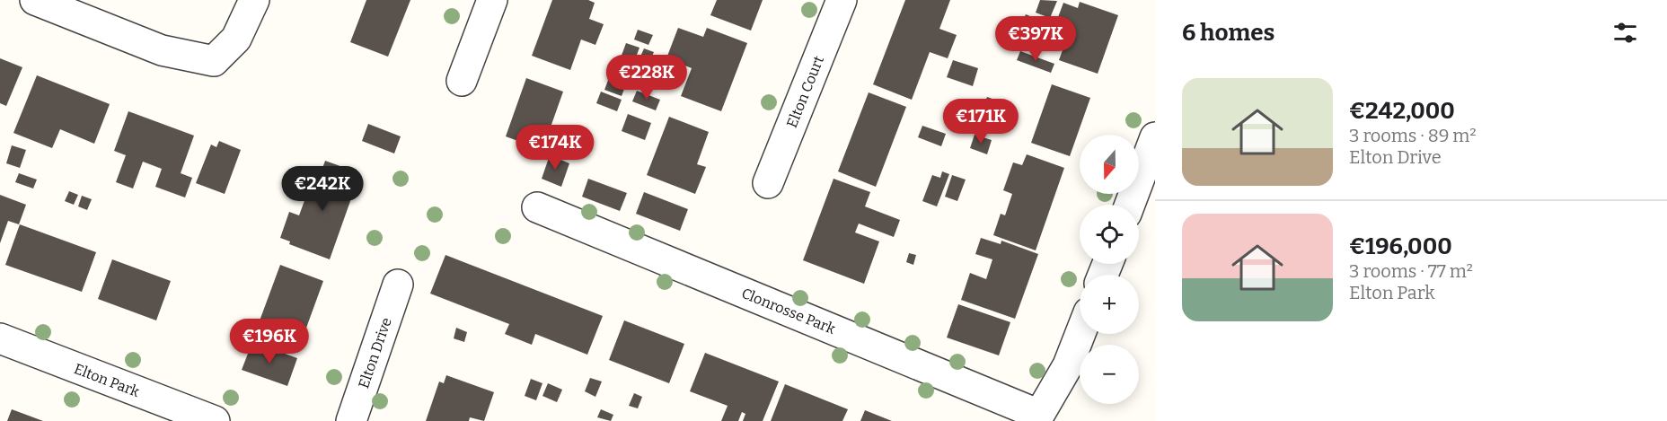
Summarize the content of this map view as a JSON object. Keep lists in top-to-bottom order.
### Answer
{
  "streets": {
    "street": [
      "Elton Court",
      "Clonrosse Park",
      "Elton Drive",
      "Elton Park"
    ]
  },
  "north": "bottom",
  "page": {
    "heading": "6 homes",
    "price": [
      "€397K",
      "€228K",
      "€171K",
      "€174K",
      "€242K",
      "€196K"
    ],
    "list": [
      {
        "name": "€242,000",
        "note": "3 rooms · 89 m² · Elton Drive"
      },
      {
        "name": "€196,000",
        "note": "3 rooms · 77 m² · Elton Park"
      }
    ],
    "map_buttons": ["+", "−"]
  }
}
